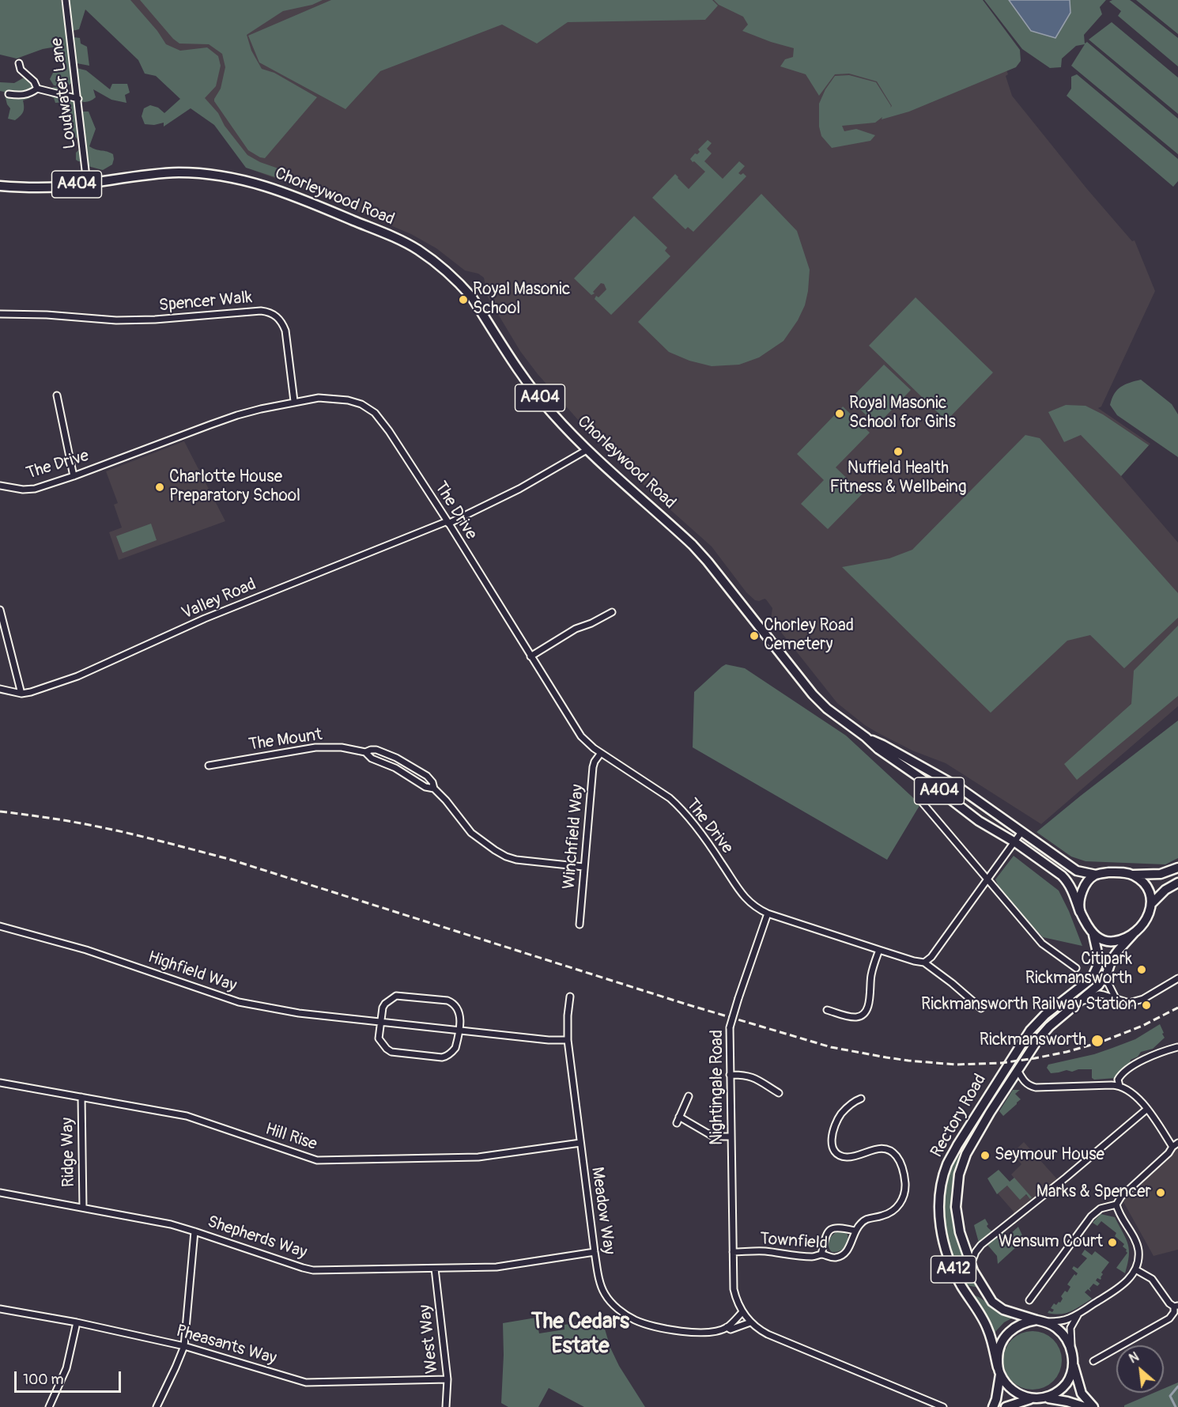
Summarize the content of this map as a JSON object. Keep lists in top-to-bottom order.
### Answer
{
  "streets": {
    "main road": [
      "A404",
      "Chorleywood Road",
      "Rectory Road",
      "A412"
    ],
    "street": [
      "Loudwater Lane",
      "Spencer Walk",
      "The Drive",
      "Valley Road",
      "The Mount",
      "Winchfield Way",
      "Highfield Way",
      "Nightingale Road",
      "Hill Rise",
      "Ridge Way",
      "Meadow Way",
      "Shepherds Way",
      "Townfield",
      "West Way",
      "Pheasants Way"
    ]
  },
  "crossings": [
    ["Loudwater Lane", "Chorleywood Road"],
    ["A404", "Chorleywood Road"],
    ["A404", "Rectory Road"],
    ["Chorleywood Road", "Valley Road"],
    ["Spencer Walk", "The Drive"],
    ["The Drive", "Valley Road"],
    ["The Drive", "Winchfield Way"],
    ["The Drive", "Nightingale Road"],
    ["The Mount", "Winchfield Way"],
    ["Highfield Way", "Meadow Way"],
    ["Nightingale Road", "Meadow Way"],
    ["Nightingale Road", "Townfield"],
    ["Rectory Road", "A412"],
    ["Hill Rise", "Ridge Way"],
    ["Hill Rise", "Meadow Way"],
    ["Ridge Way", "Shepherds Way"],
    ["Meadow Way", "Shepherds Way"],
    ["Shepherds Way", "West Way"],
    ["West Way", "Pheasants Way"]
  ],
  "districts": ["The Cedars Estate"],
  "places": [
    "Royal Masonic School",
    "Royal Masonic School for Girls",
    "Nuffield Health Fitness & Wellbeing",
    "Charlotte House Preparatory School",
    "Chorley Road Cemetery",
    "Citipark Rickmansworth",
    "Rickmansworth Railway Station",
    "Rickmansworth",
    "Seymour House",
    "Marks & Spencer",
    "Wensum Court"
  ],
  "scale_bar": "100 m",
  "north": "top left"
}
